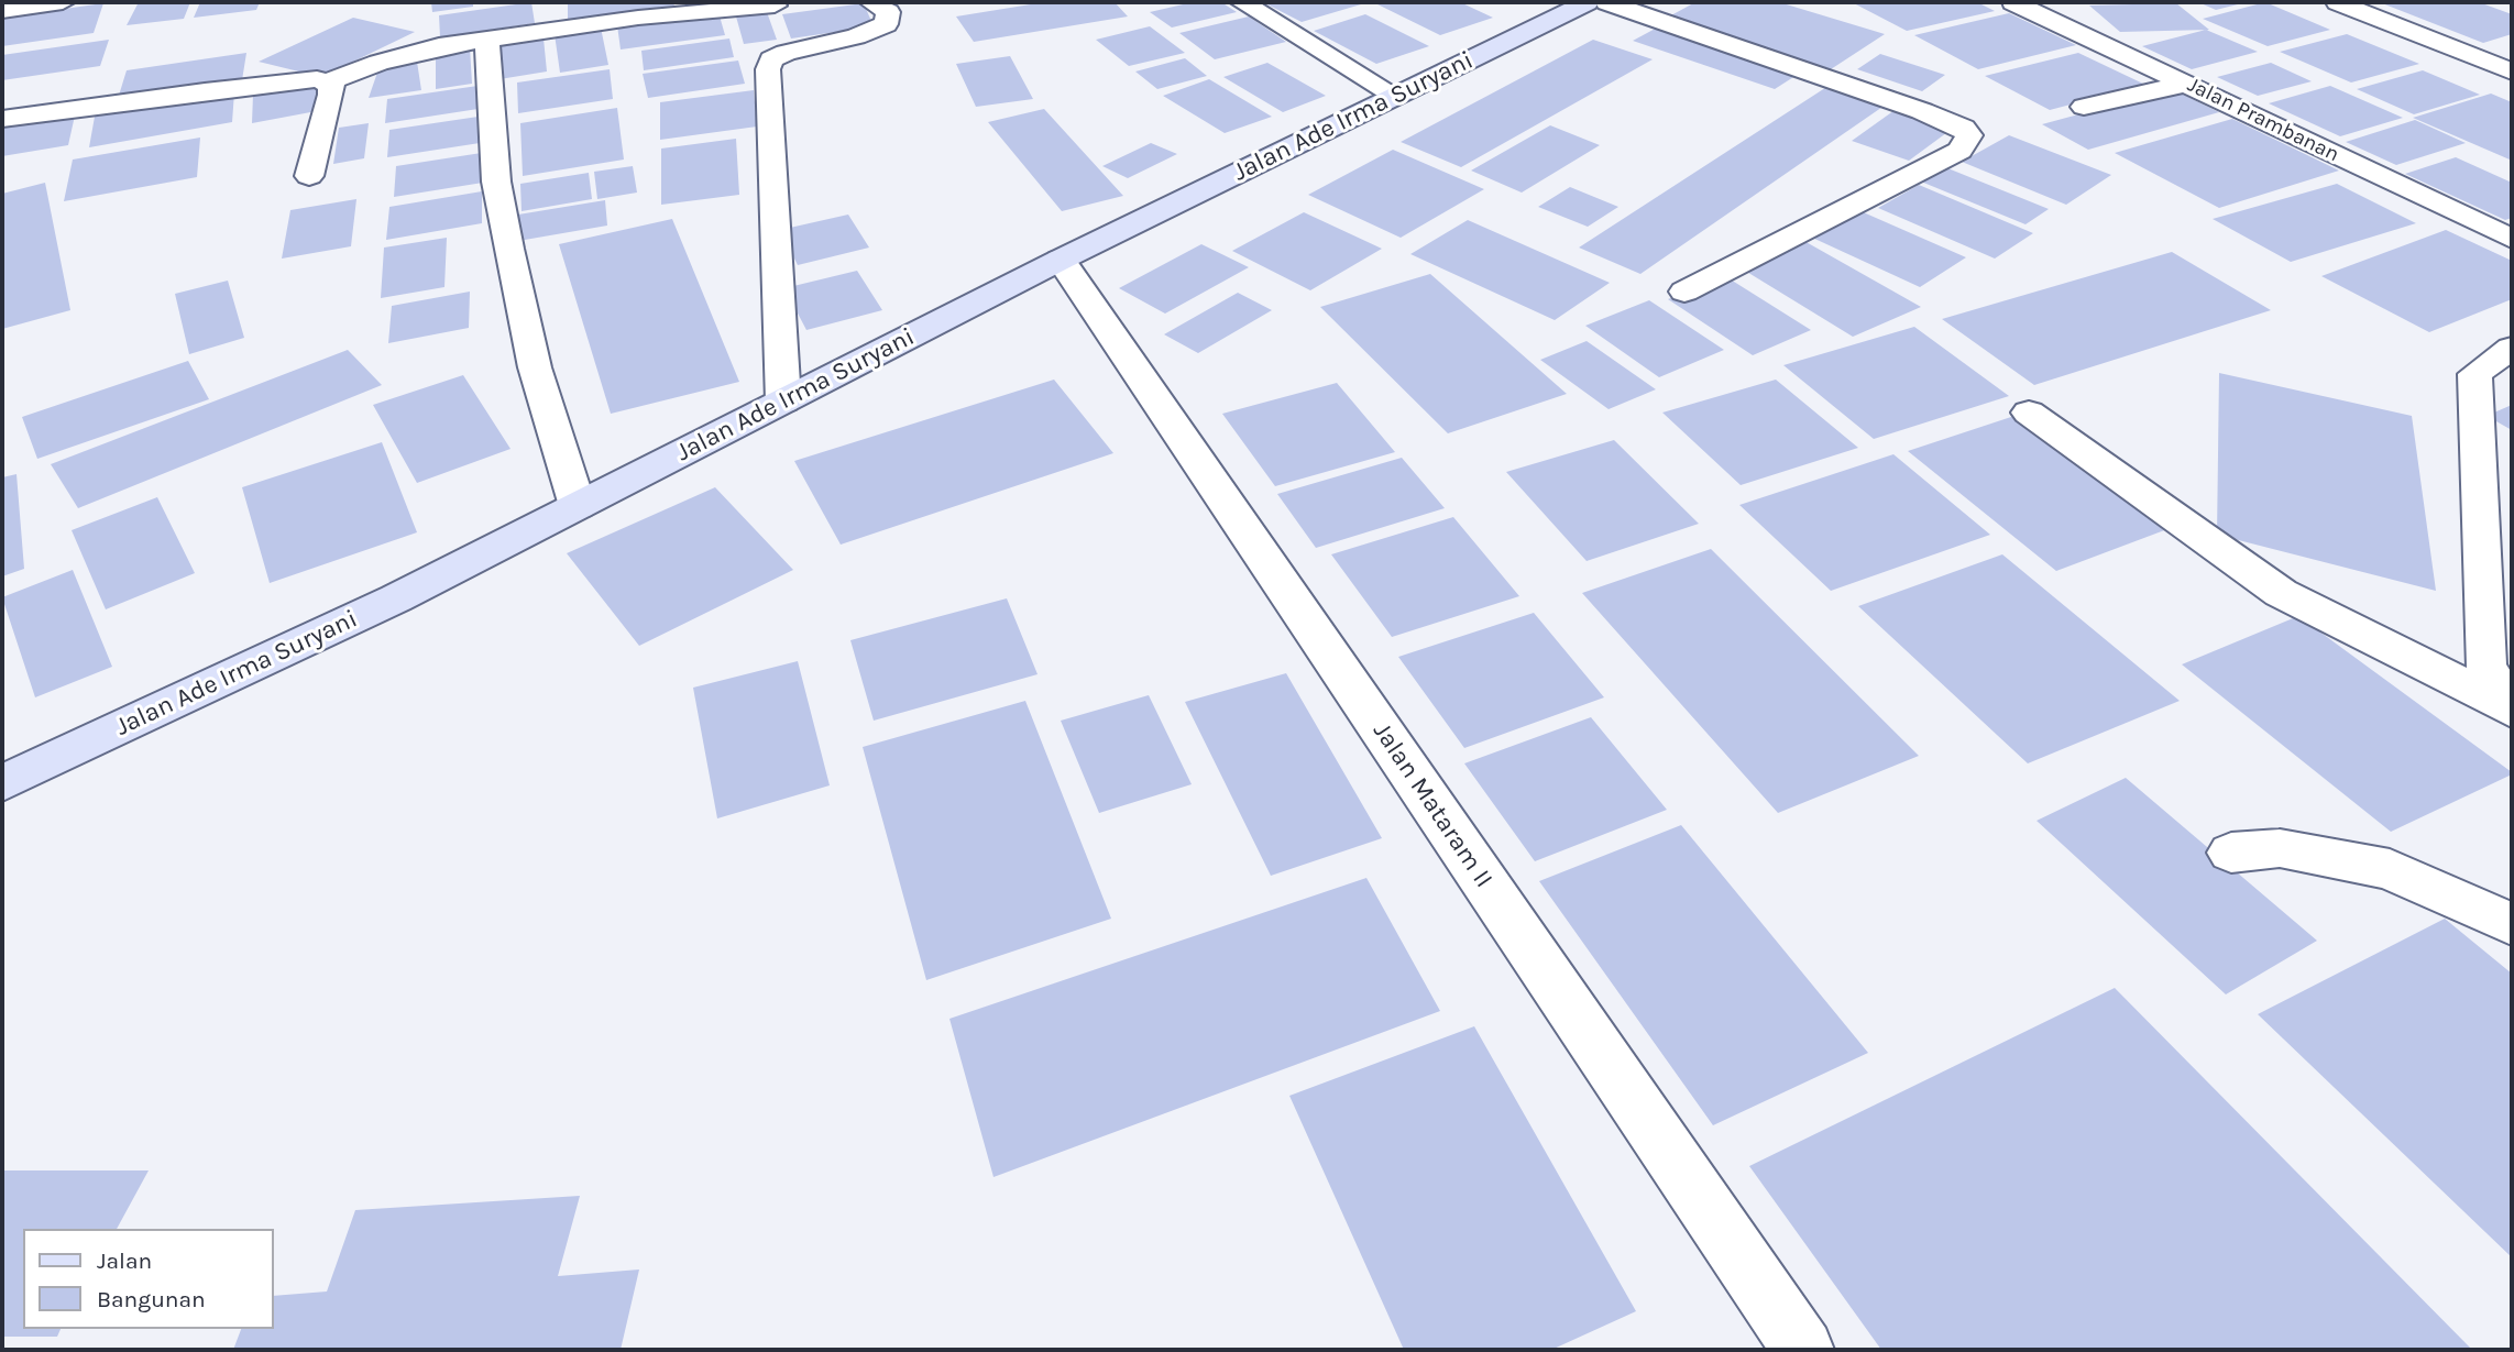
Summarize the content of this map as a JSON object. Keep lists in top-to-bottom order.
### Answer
{
  "streets": {
    "main road": ["Jalan Ade Irma Suryani"],
    "street": ["Jalan Prambanan", "Jalan Mataram II"]
  },
  "crossings": [
    ["Jalan Ade Irma Suryani", "Jalan Mataram II"]
  ],
  "legend": ["Jalan", "Bangunan"]
}
